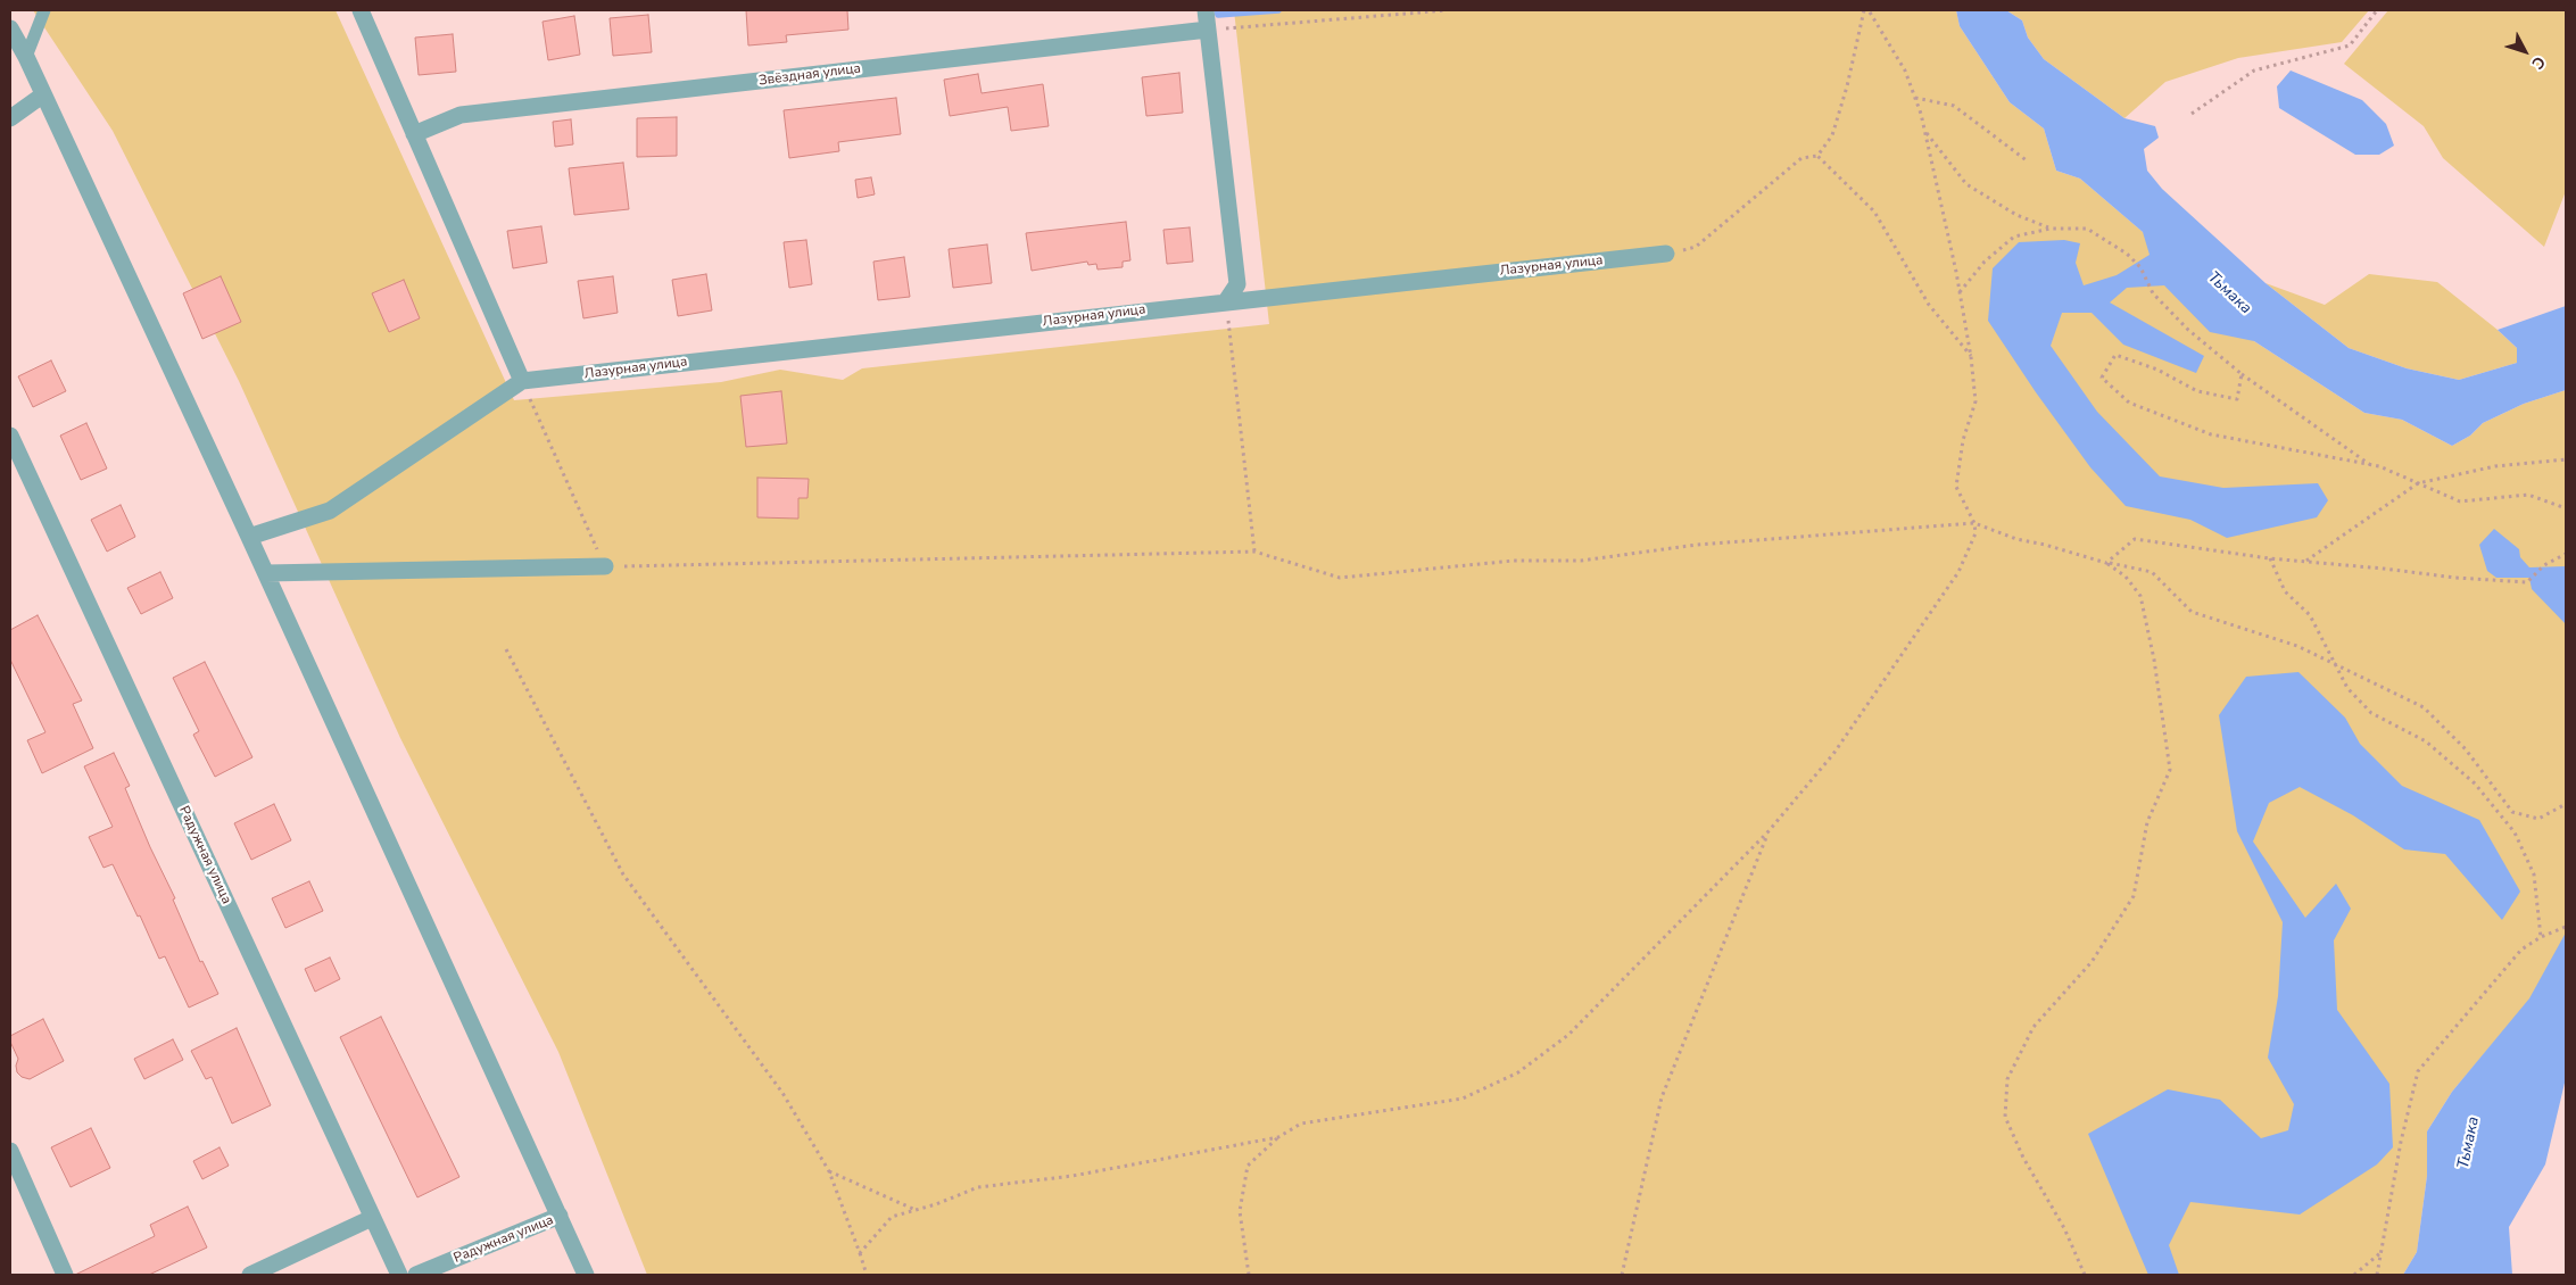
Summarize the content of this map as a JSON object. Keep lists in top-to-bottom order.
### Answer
{
  "streets": {
    "street": ["Звёздная улица", "Лазурная улица", "Радужная улица"]
  },
  "water": ["Тьмака"],
  "north": "bottom right"
}
